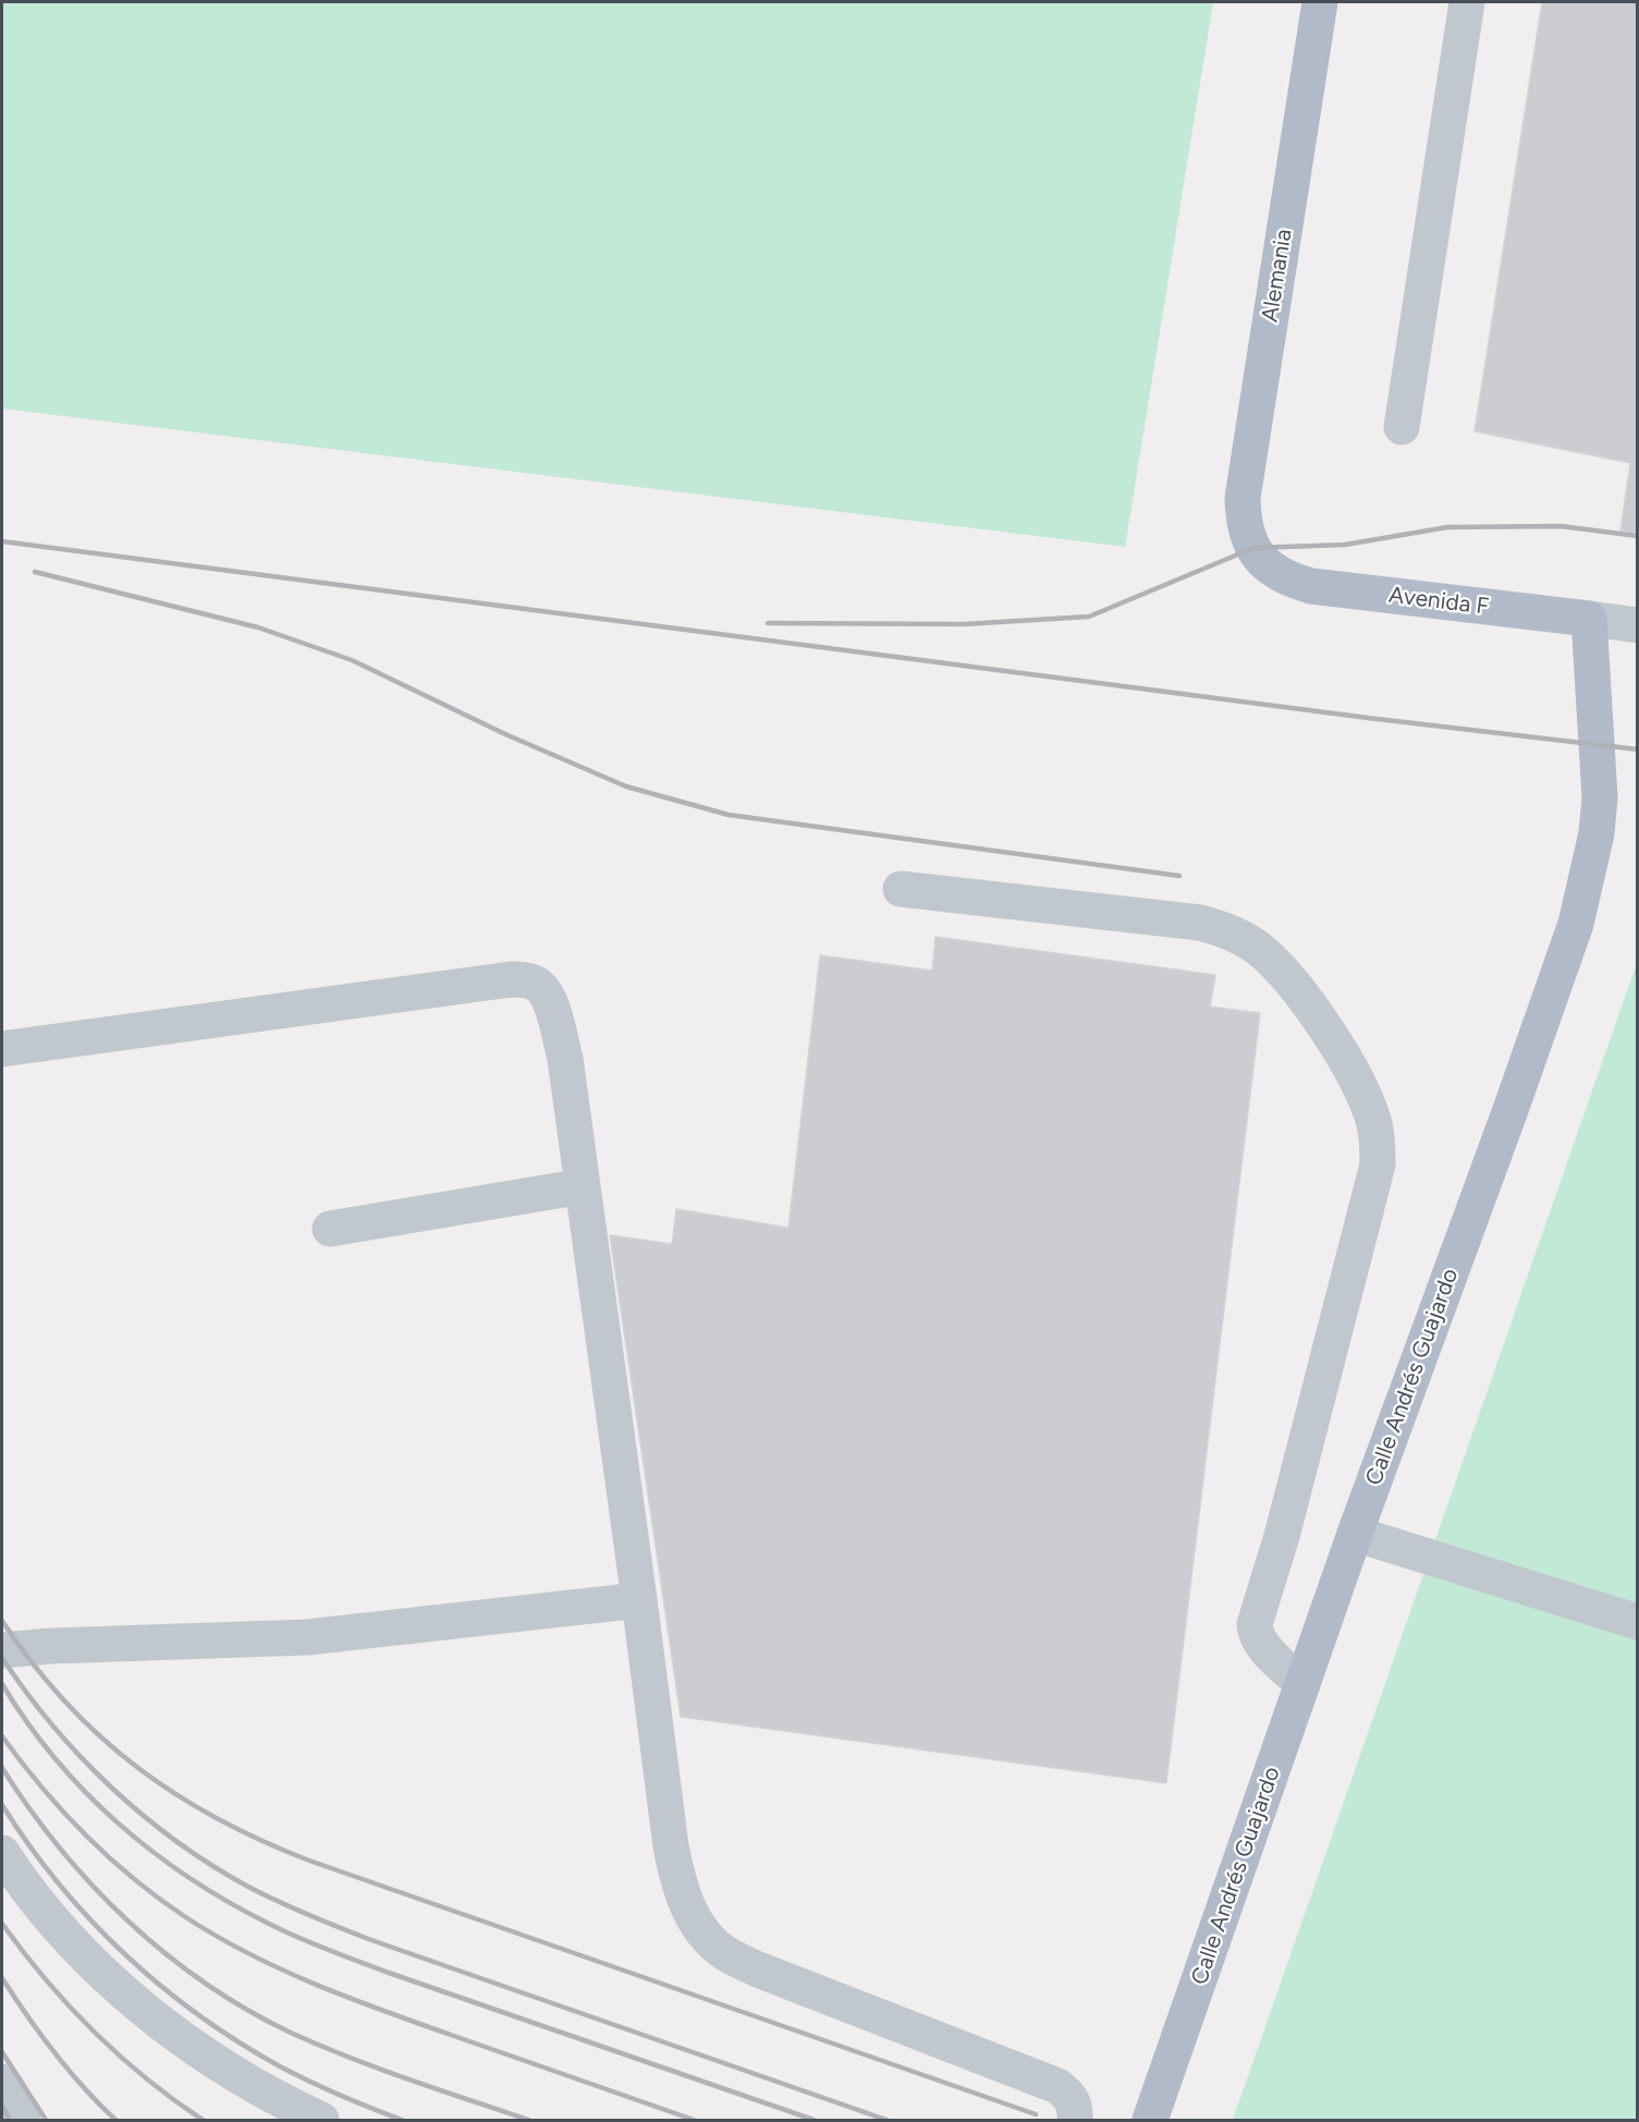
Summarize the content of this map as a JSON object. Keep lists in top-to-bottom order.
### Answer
{
  "streets": {
    "main road": ["Alemania", "Avenida F", "Calle Andrés Guajardo"]
  },
  "crossings": [
    ["Alemania", "Avenida F"],
    ["Avenida F", "Calle Andrés Guajardo"]
  ]
}
